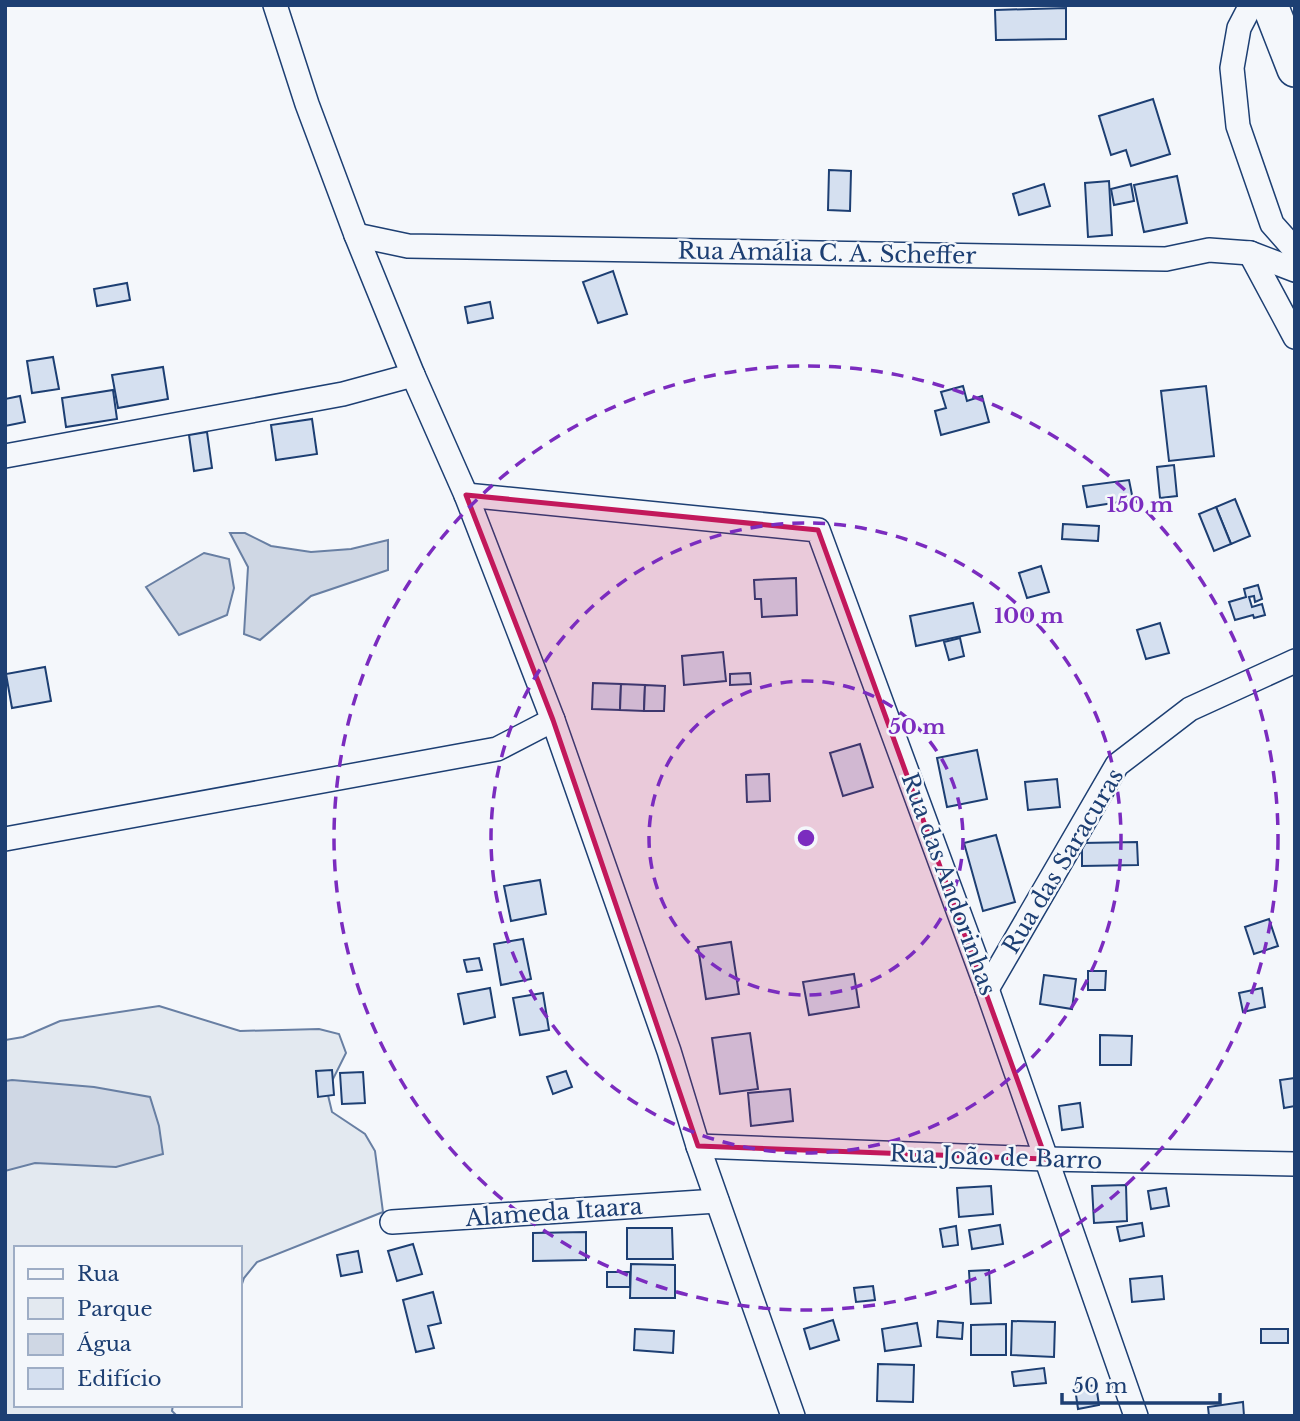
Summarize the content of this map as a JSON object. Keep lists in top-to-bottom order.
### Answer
{
  "streets": {
    "street": [
      "Rua Amália C. A. Scheffer",
      "Rua das Saracuras",
      "Rua das Andorinhas",
      "Rua João de Barro",
      "Alameda Itaara"
    ]
  },
  "crossings": [
    ["Rua das Saracuras", "Rua das Andorinhas"],
    ["Rua das Andorinhas", "Rua João de Barro"]
  ],
  "legend": [
    "Rua",
    "Parque",
    "Água",
    "Edifício"
  ],
  "scale_bar": "50 m",
  "rings": ["150 m", "100 m", "50 m"]
}
